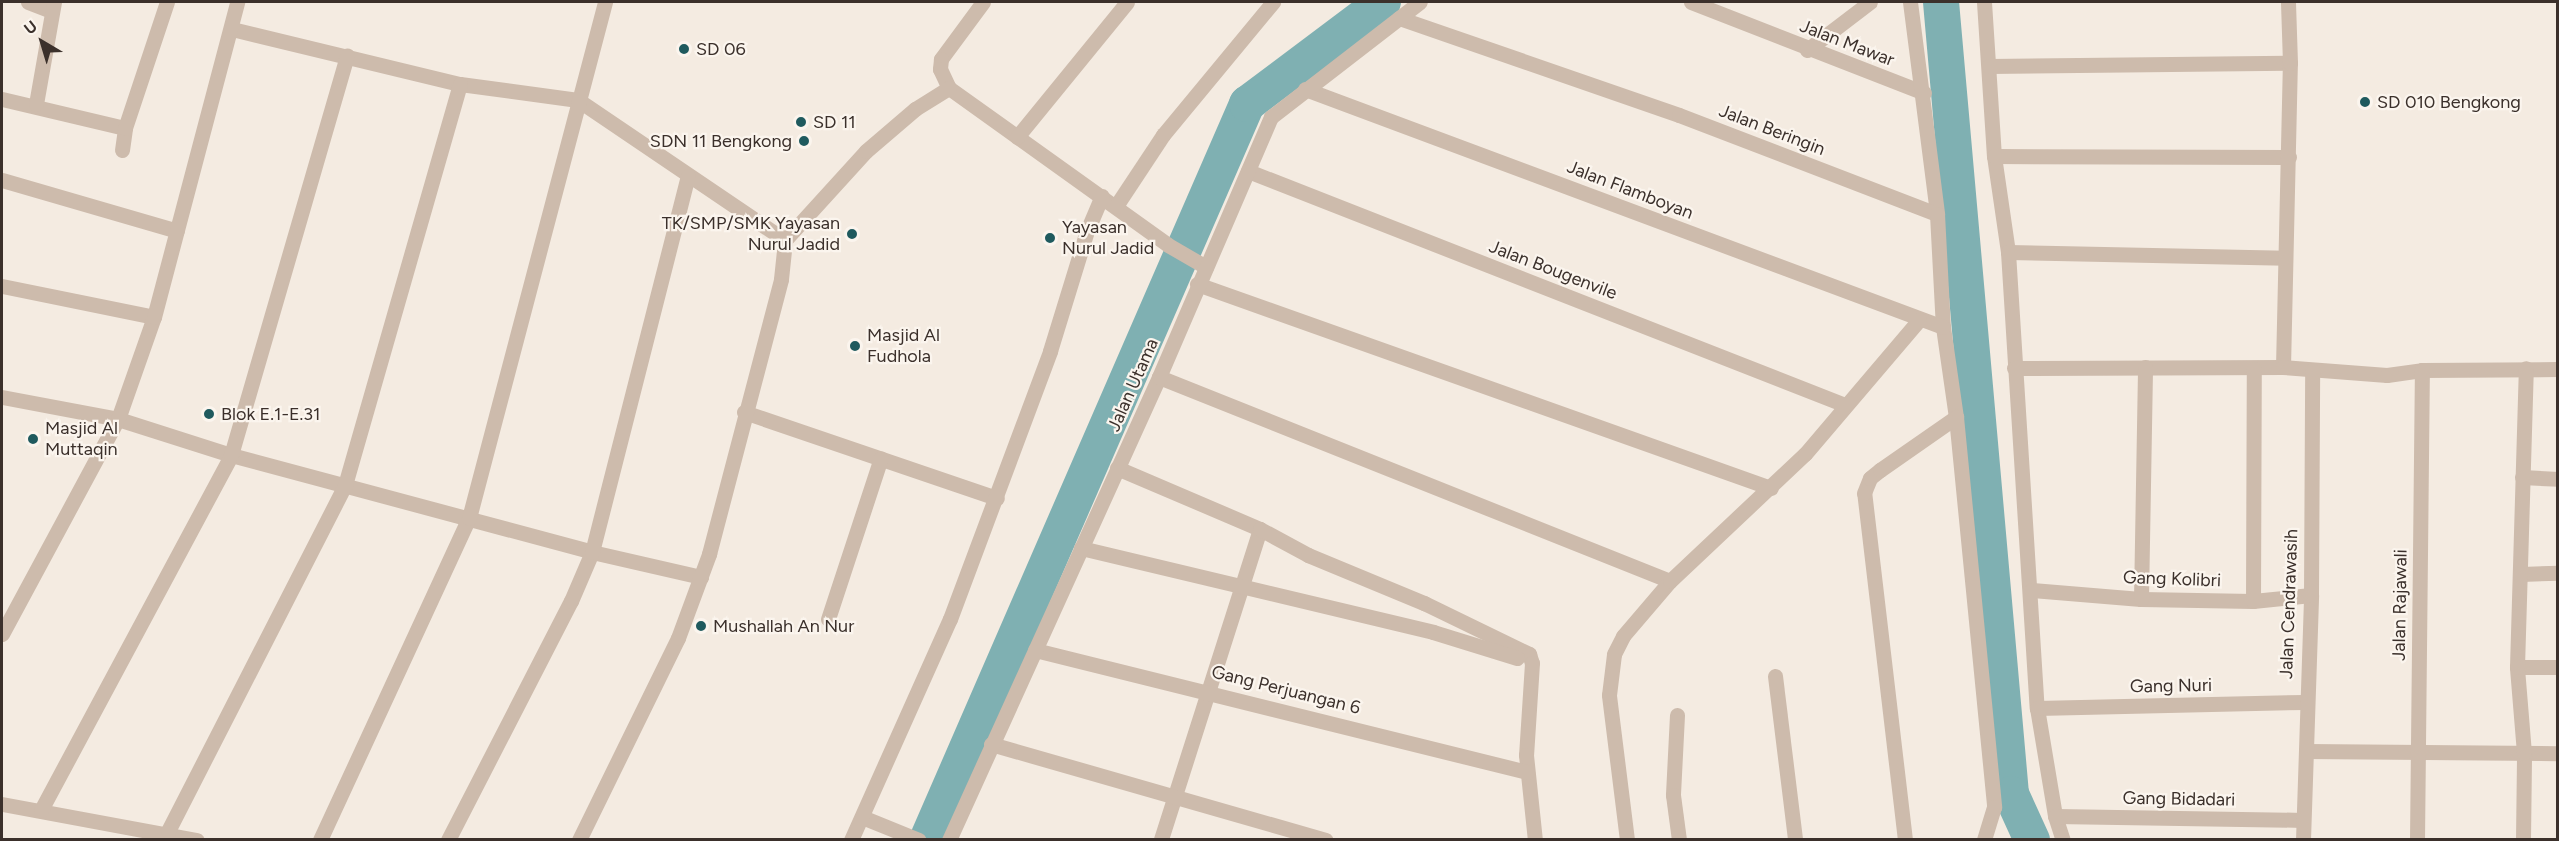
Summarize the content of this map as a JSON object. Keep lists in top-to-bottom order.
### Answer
{
  "streets": {
    "street": [
      "Jalan Mawar",
      "Jalan Beringin",
      "Jalan Flamboyan",
      "Jalan Bougenvile",
      "Jalan Utama",
      "Gang Kolibri",
      "Jalan Cendrawasih",
      "Jalan Rajawali",
      "Gang Nuri",
      "Gang Perjuangan 6",
      "Gang Bidadari"
    ]
  },
  "crossings": [
    ["Jalan Beringin", "Jalan Utama"],
    ["Jalan Flamboyan", "Jalan Utama"],
    ["Jalan Bougenvile", "Jalan Utama"],
    ["Jalan Utama", "Gang Perjuangan 6"],
    ["Gang Kolibri", "Jalan Cendrawasih"],
    ["Jalan Cendrawasih", "Gang Nuri"],
    ["Jalan Cendrawasih", "Gang Bidadari"]
  ],
  "places": [
    "SD 06",
    "SD 010 Bengkong",
    "SD 11",
    "SDN 11 Bengkong",
    "TK/SMP/SMK Yayasan Nurul Jadid",
    "Yayasan Nurul Jadid",
    "Masjid Al Fudhola",
    "Blok E.1-E.31",
    "Masjid Al Muttaqin",
    "Mushallah An Nur"
  ],
  "north": "top left"
}
